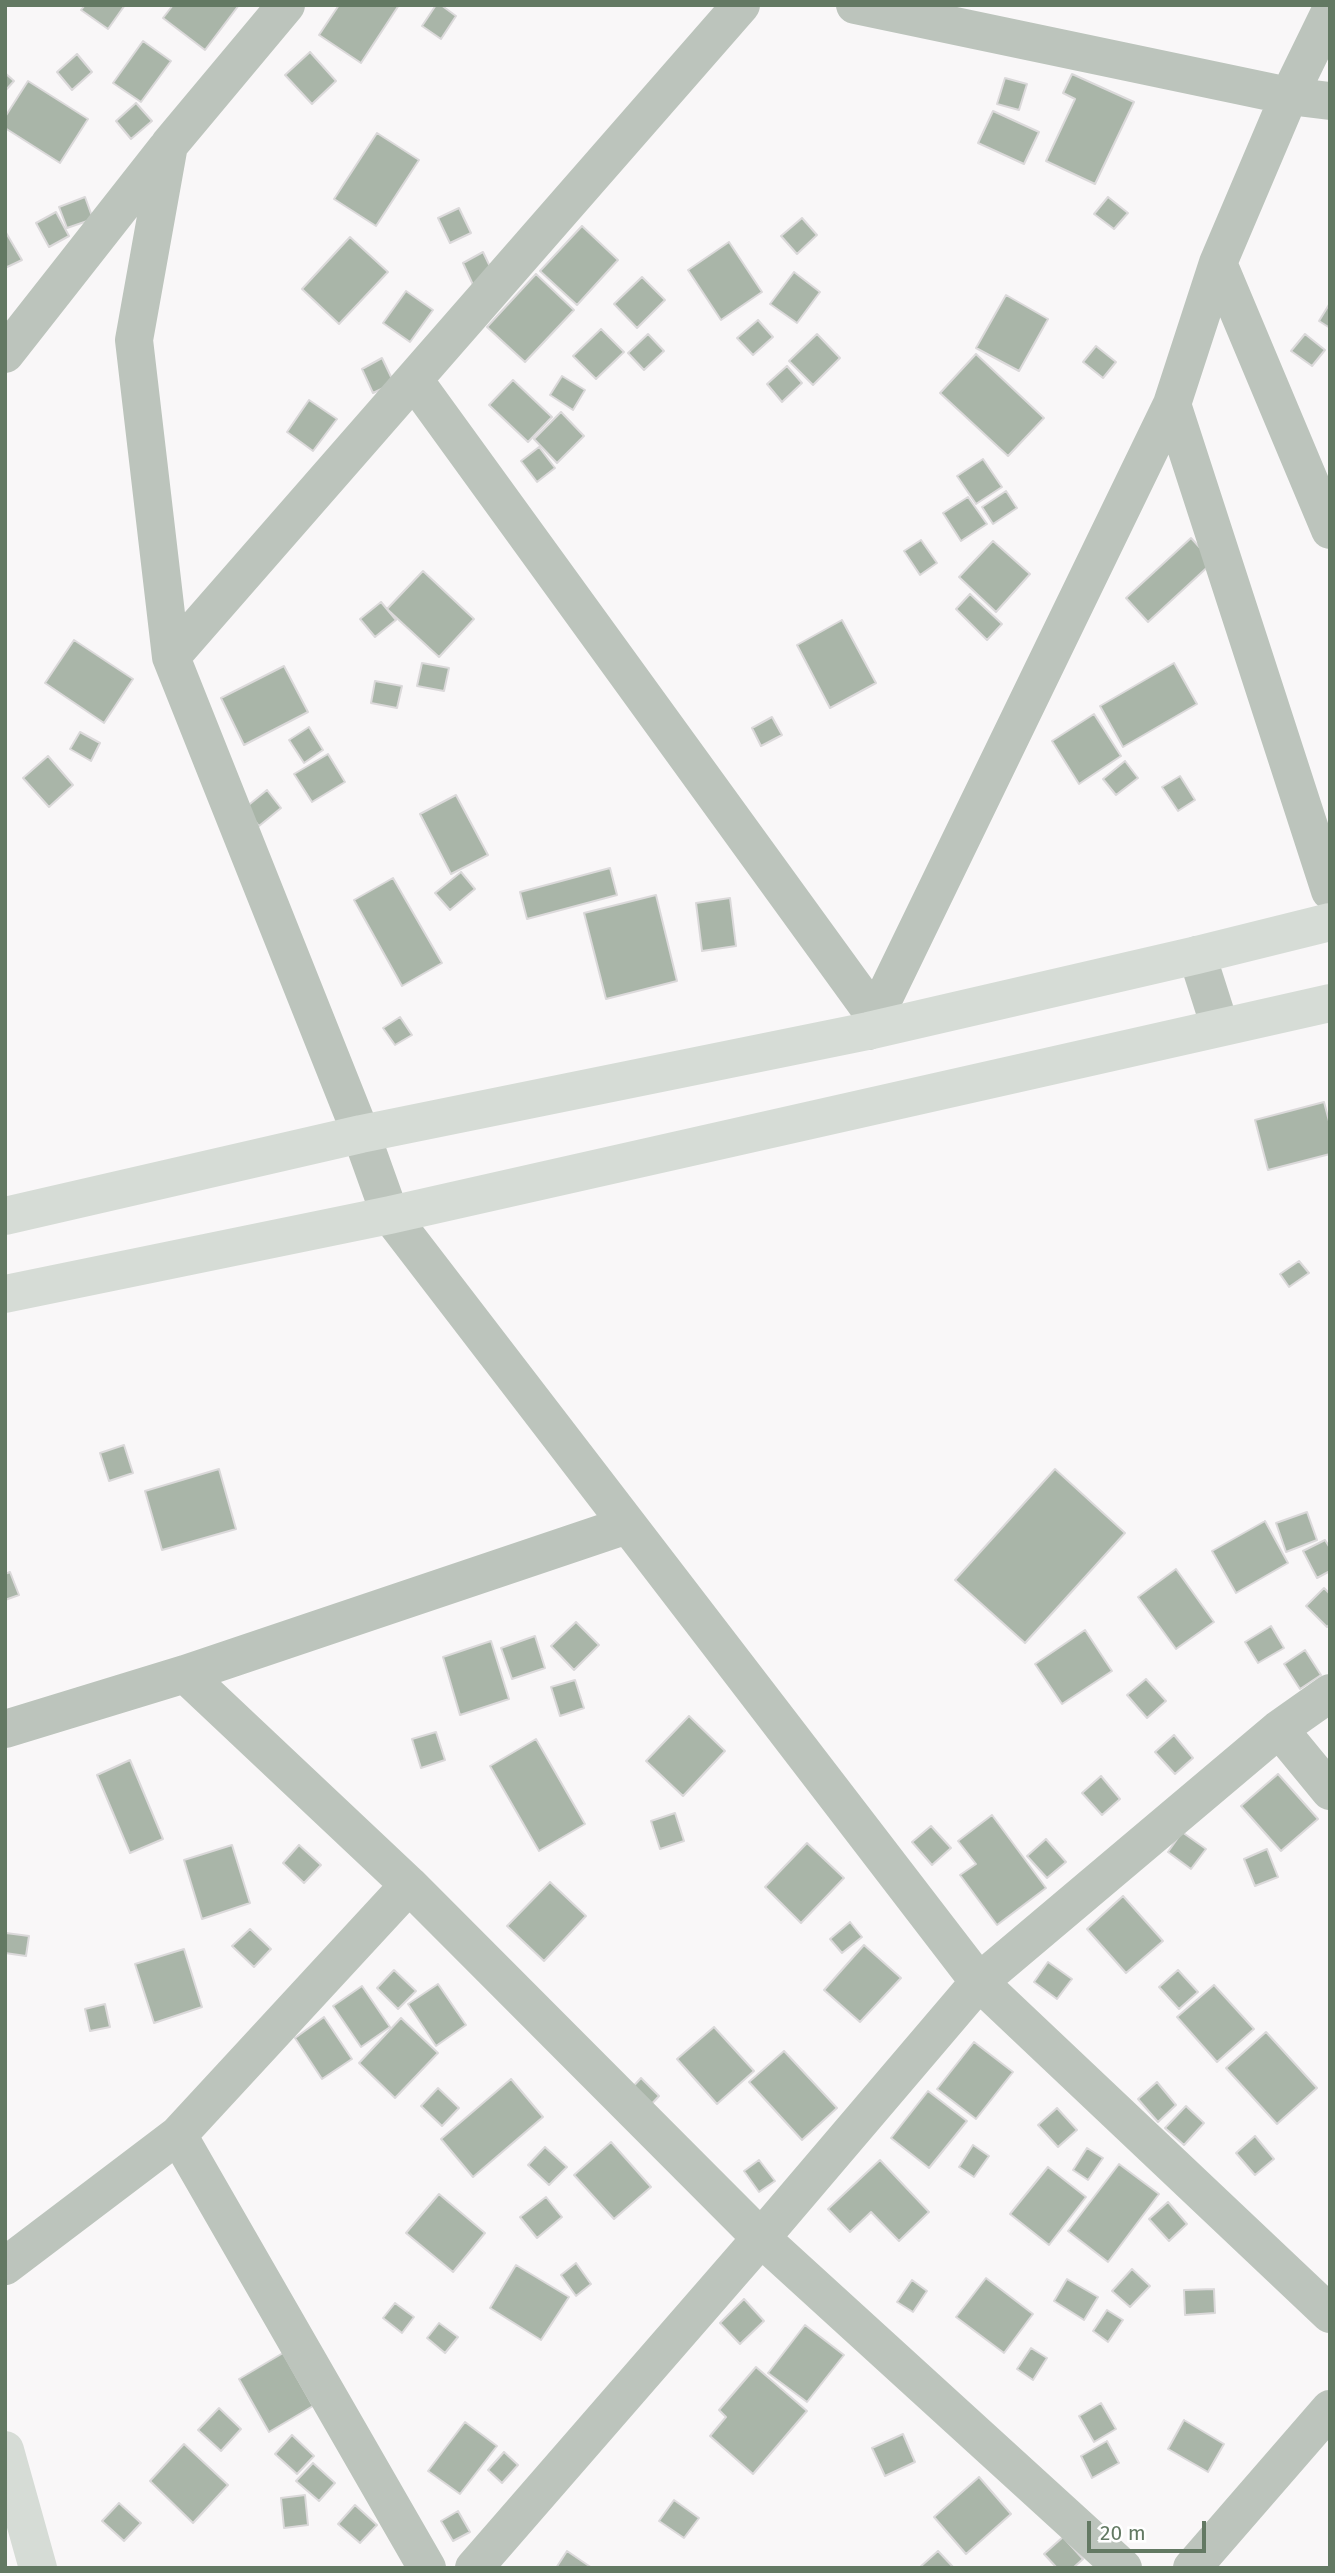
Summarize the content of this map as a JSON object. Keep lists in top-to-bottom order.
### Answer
{
  "scale_bar": "20 m"
}
